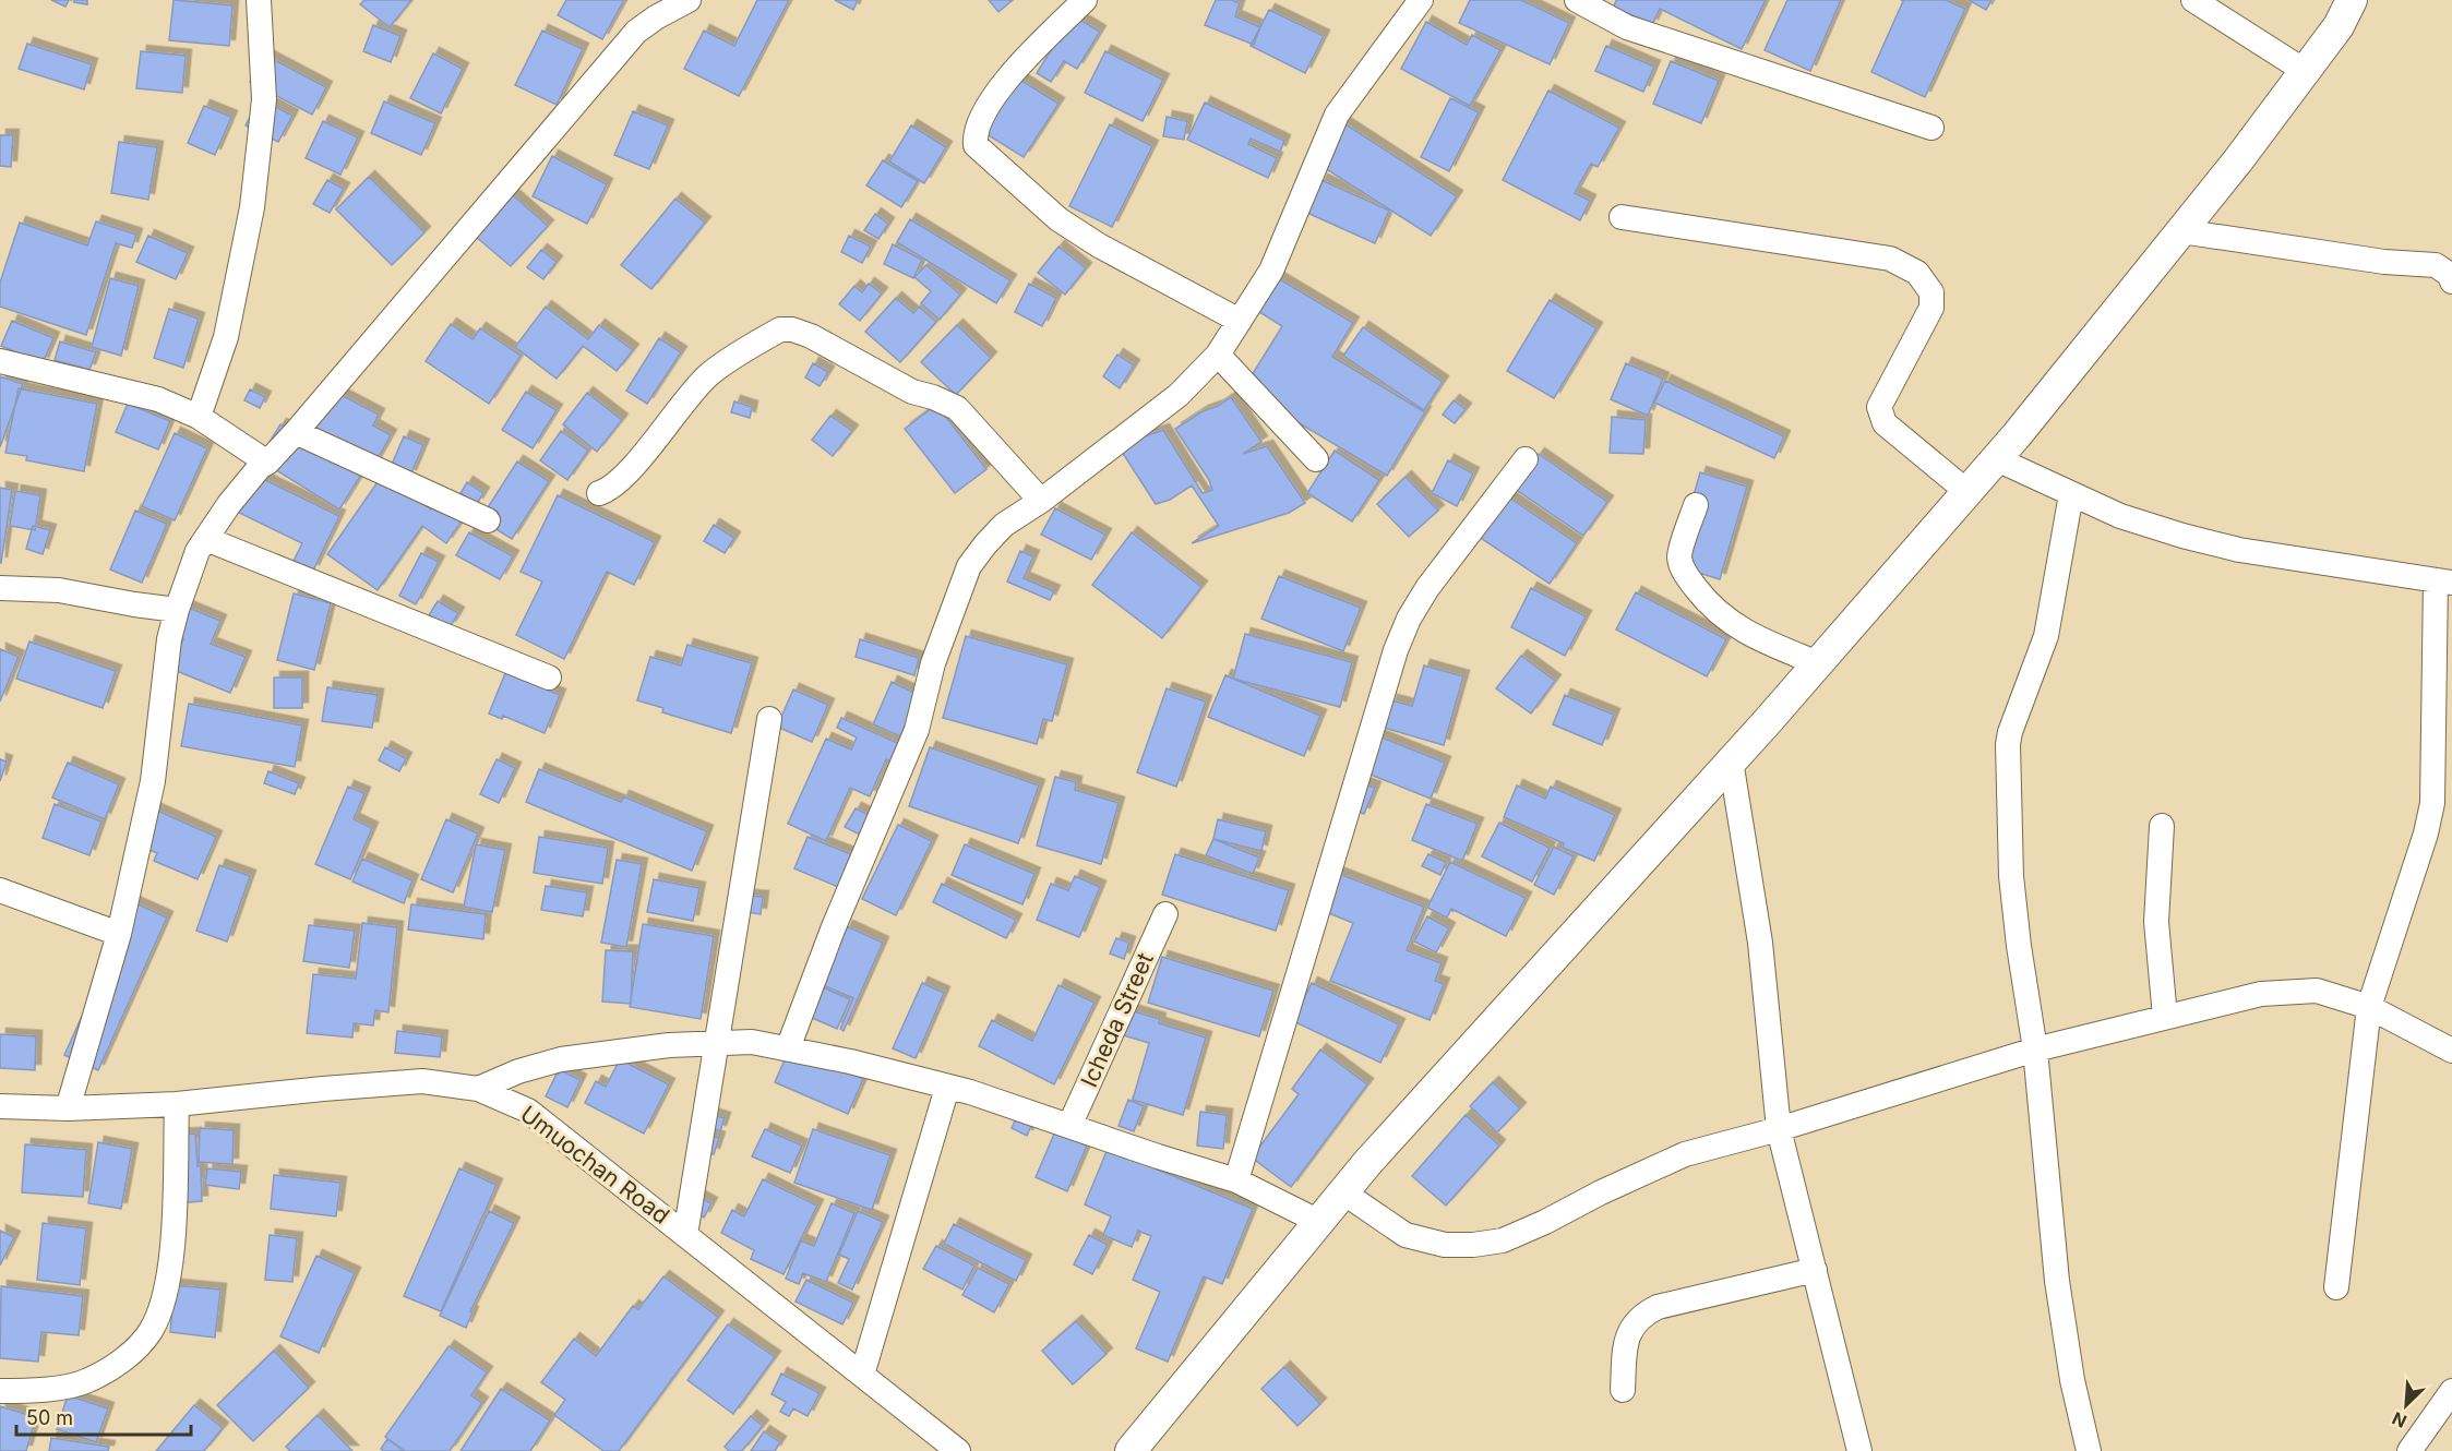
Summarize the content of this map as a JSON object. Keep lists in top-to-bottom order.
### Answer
{
  "streets": {
    "street": ["Icheda Street", "Umuochan Road"]
  },
  "scale_bar": "50 m",
  "north": "bottom left"
}
